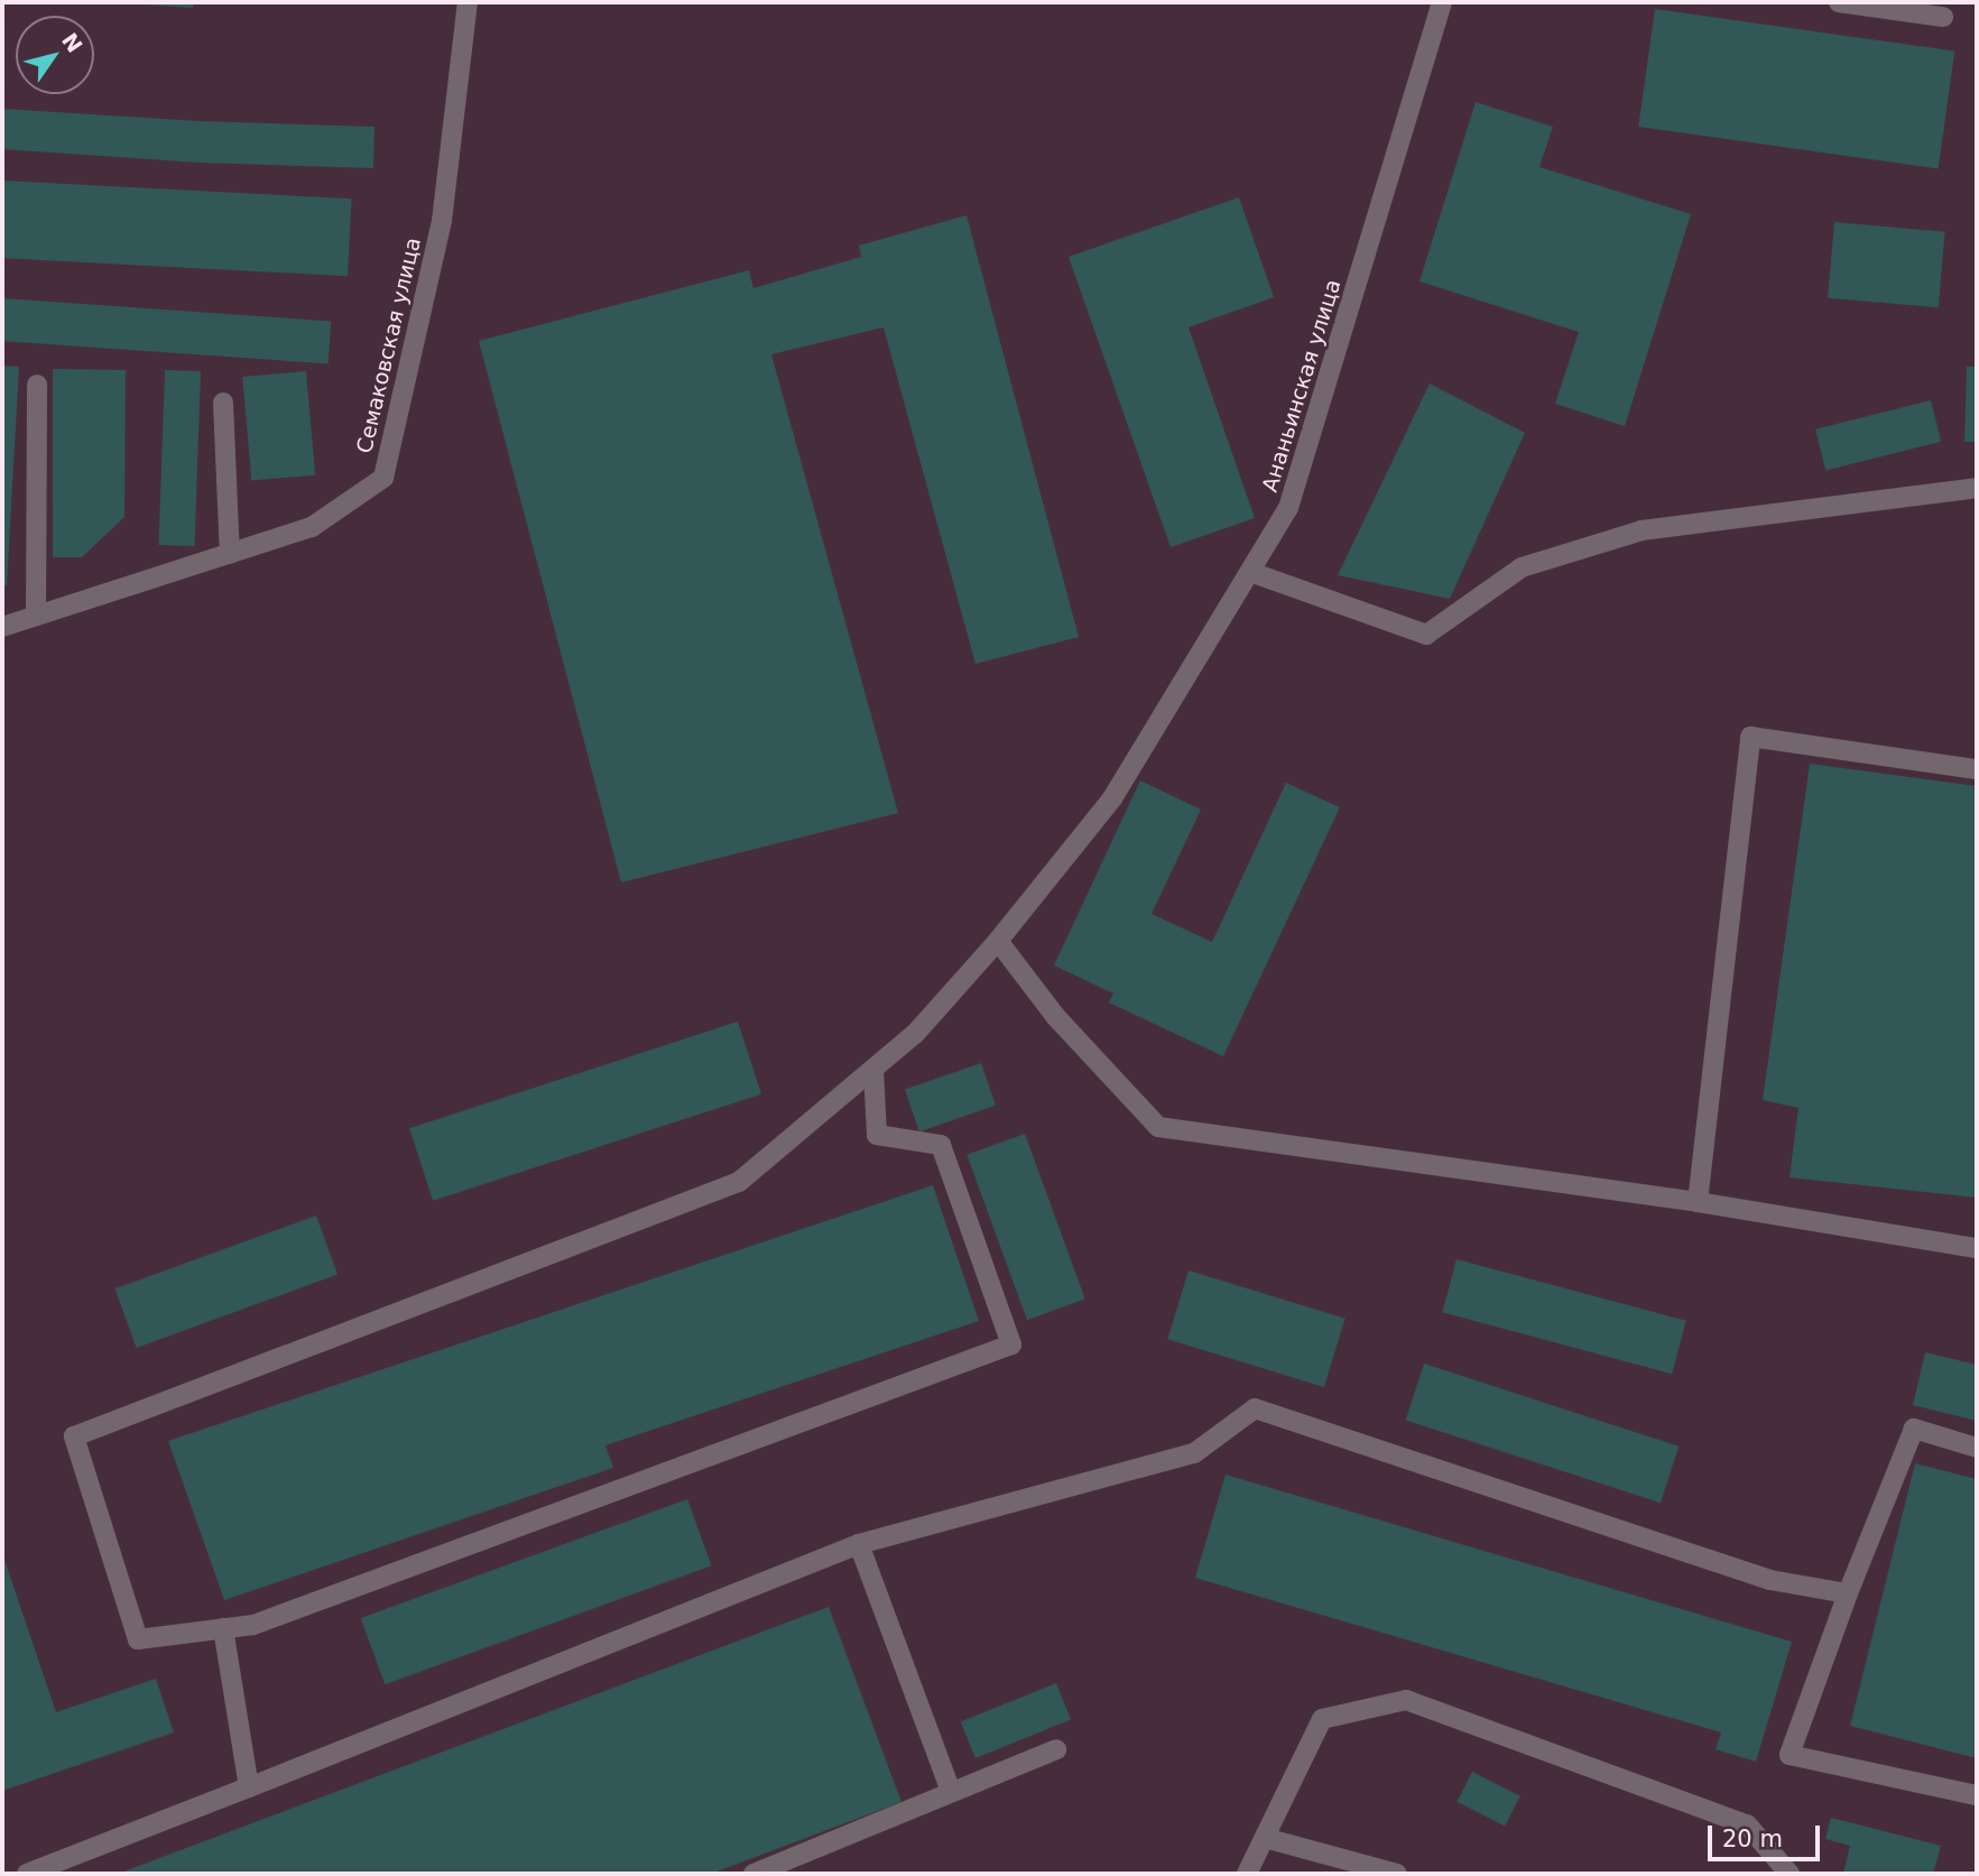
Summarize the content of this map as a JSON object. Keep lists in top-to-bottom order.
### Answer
{
  "streets": {
    "street": ["Семаковская улица", "Ананьинская улица"]
  },
  "scale_bar": "20 m",
  "north": "top right"
}
